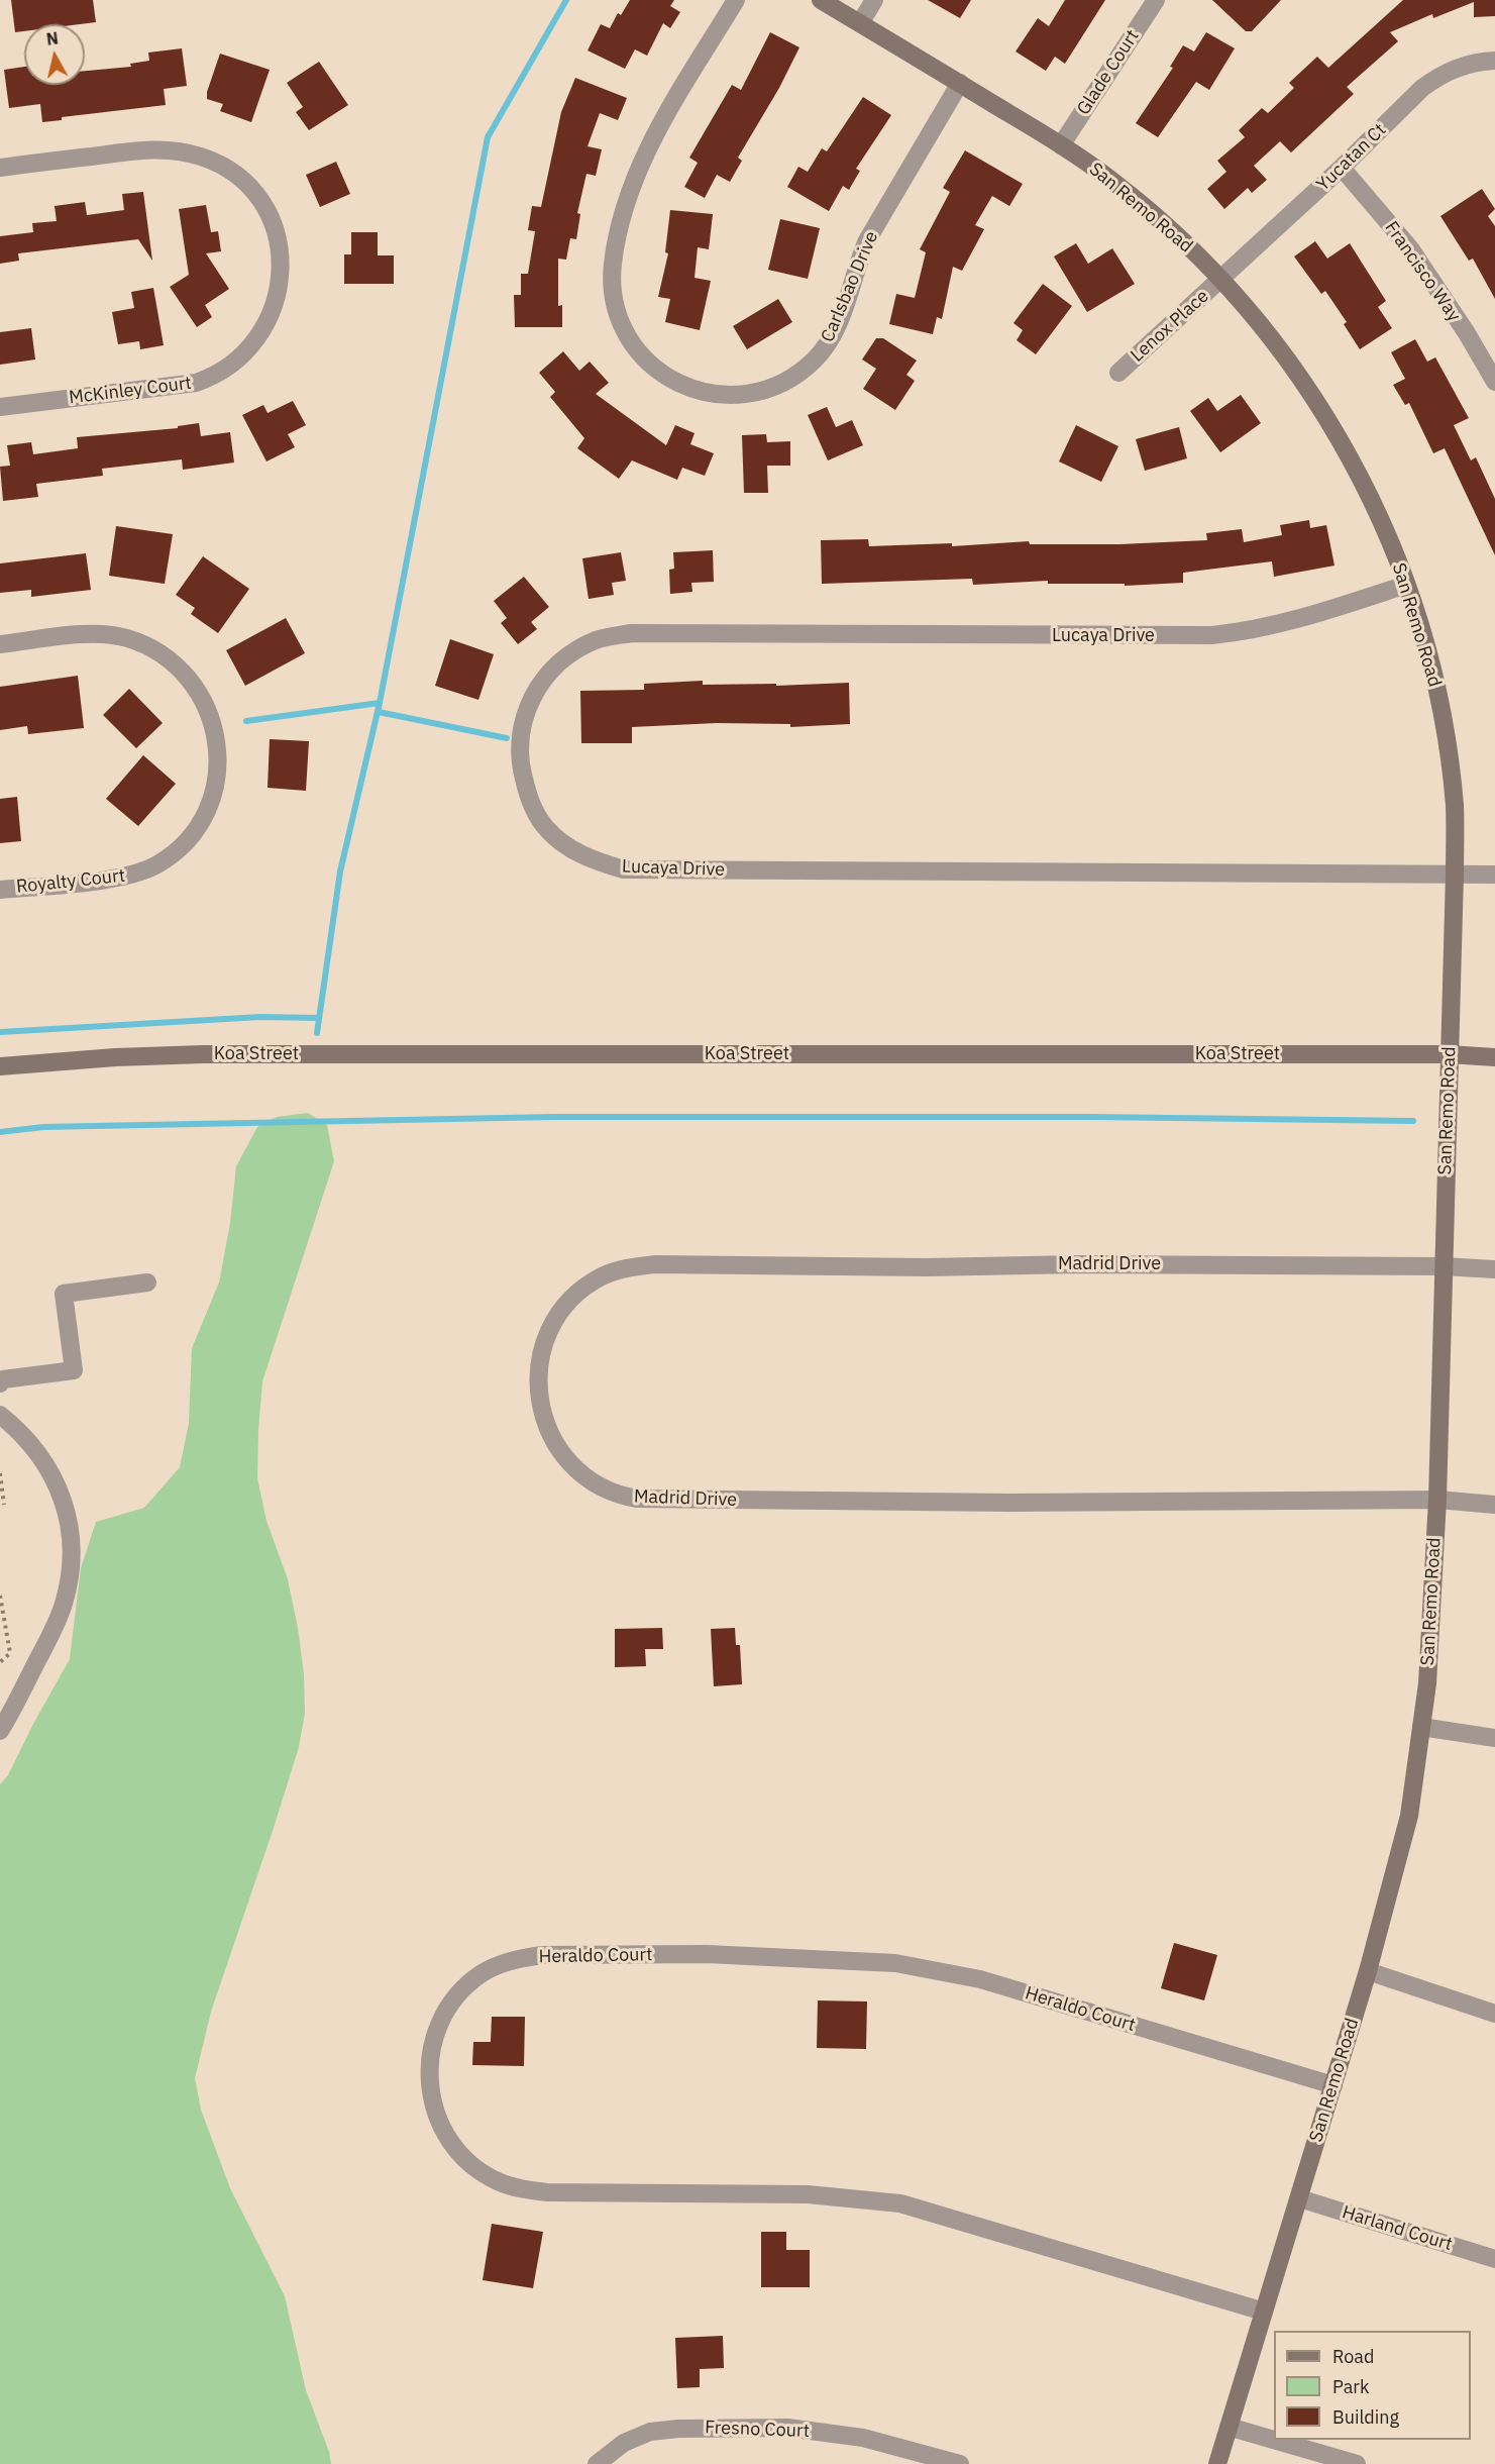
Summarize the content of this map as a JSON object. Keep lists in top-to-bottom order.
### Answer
{
  "streets": {
    "street": [
      "Glade Court",
      "Yucatan Ct",
      "San Remo Road",
      "Francisco Way",
      "Carlsbao Drive",
      "Lenox Place",
      "McKinley Court",
      "Lucaya Drive",
      "Royalty Court",
      "Koa Street",
      "Madrid Drive",
      "Heraldo Court",
      "Harland Court",
      "Fresno Court"
    ]
  },
  "crossings": [
    ["Glade Court", "San Remo Road"],
    ["Yucatan Ct", "San Remo Road"],
    ["Yucatan Ct", "Francisco Way"],
    ["Yucatan Ct", "Lenox Place"],
    ["San Remo Road", "Carlsbao Drive"],
    ["San Remo Road", "Lenox Place"],
    ["San Remo Road", "Lucaya Drive"],
    ["San Remo Road", "Koa Street"],
    ["San Remo Road", "Madrid Drive"],
    ["San Remo Road", "Heraldo Court"],
    ["San Remo Road", "Harland Court"]
  ],
  "legend": ["Road", "Park", "Building"],
  "north": "top"
}
